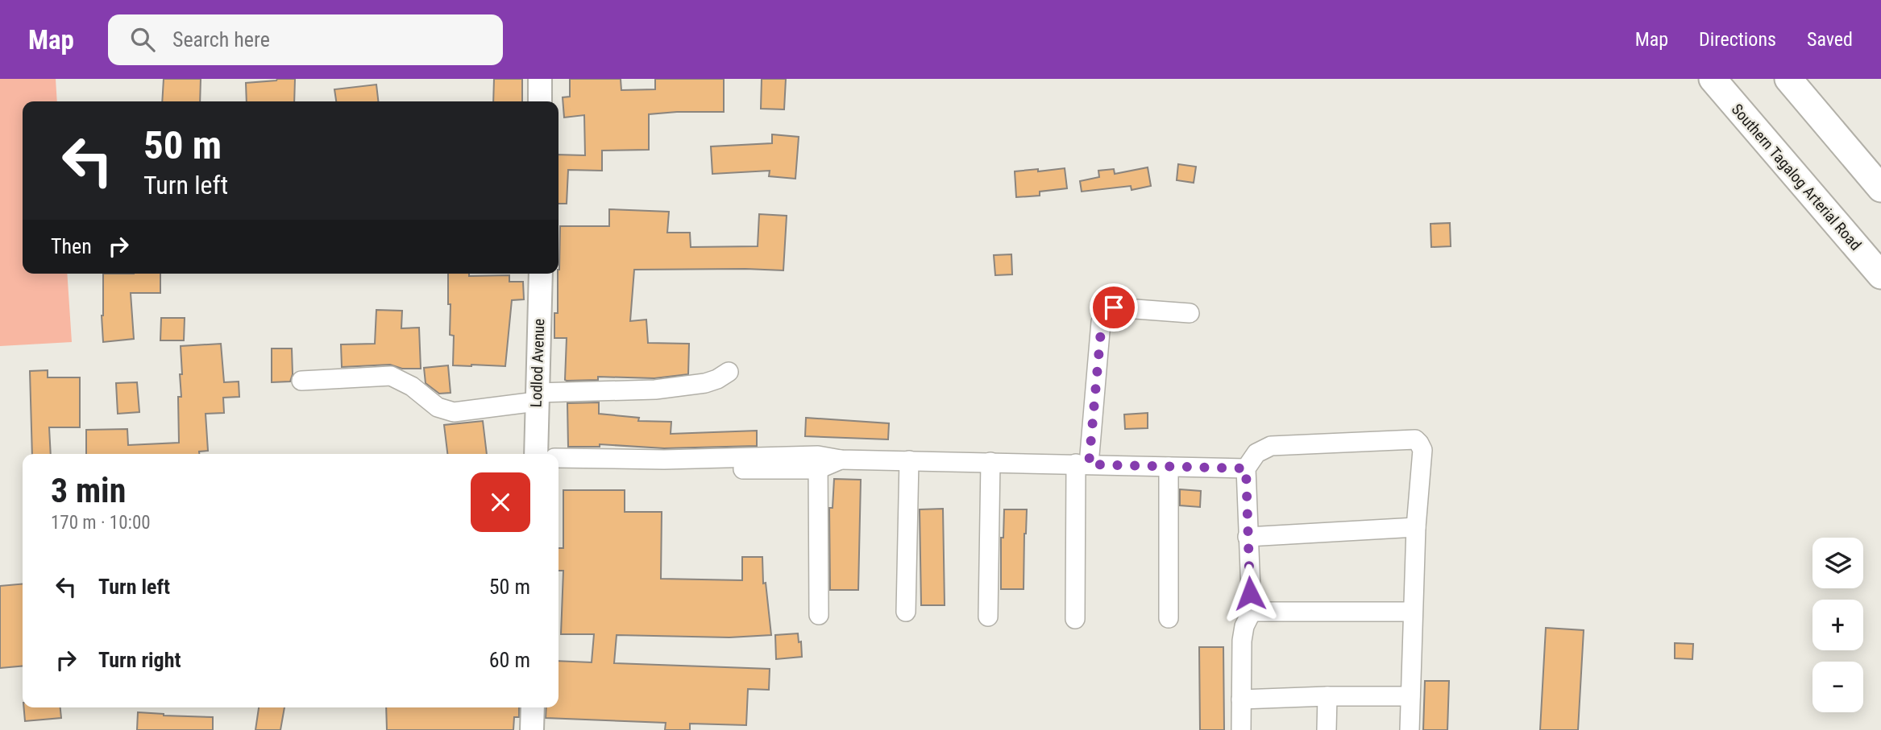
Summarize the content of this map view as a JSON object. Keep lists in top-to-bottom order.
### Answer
{
  "streets": {
    "highway": ["Southern Tagalog Arterial Road"],
    "main road": ["Lodlod Avenue"]
  },
  "page": {
    "header": "Map",
    "search": "Search here",
    "nav": ["Map", "Directions", "Saved"],
    "turn": ["50 m", "Turn left"],
    "then": "Then",
    "heading": ["3 min", "170 m · 10:00"],
    "map_buttons": ["+", "−"],
    "list": [
      {
        "name": "Turn left",
        "value": "50 m"
      },
      {
        "name": "Turn right",
        "value": "60 m"
      }
    ]
  }
}
